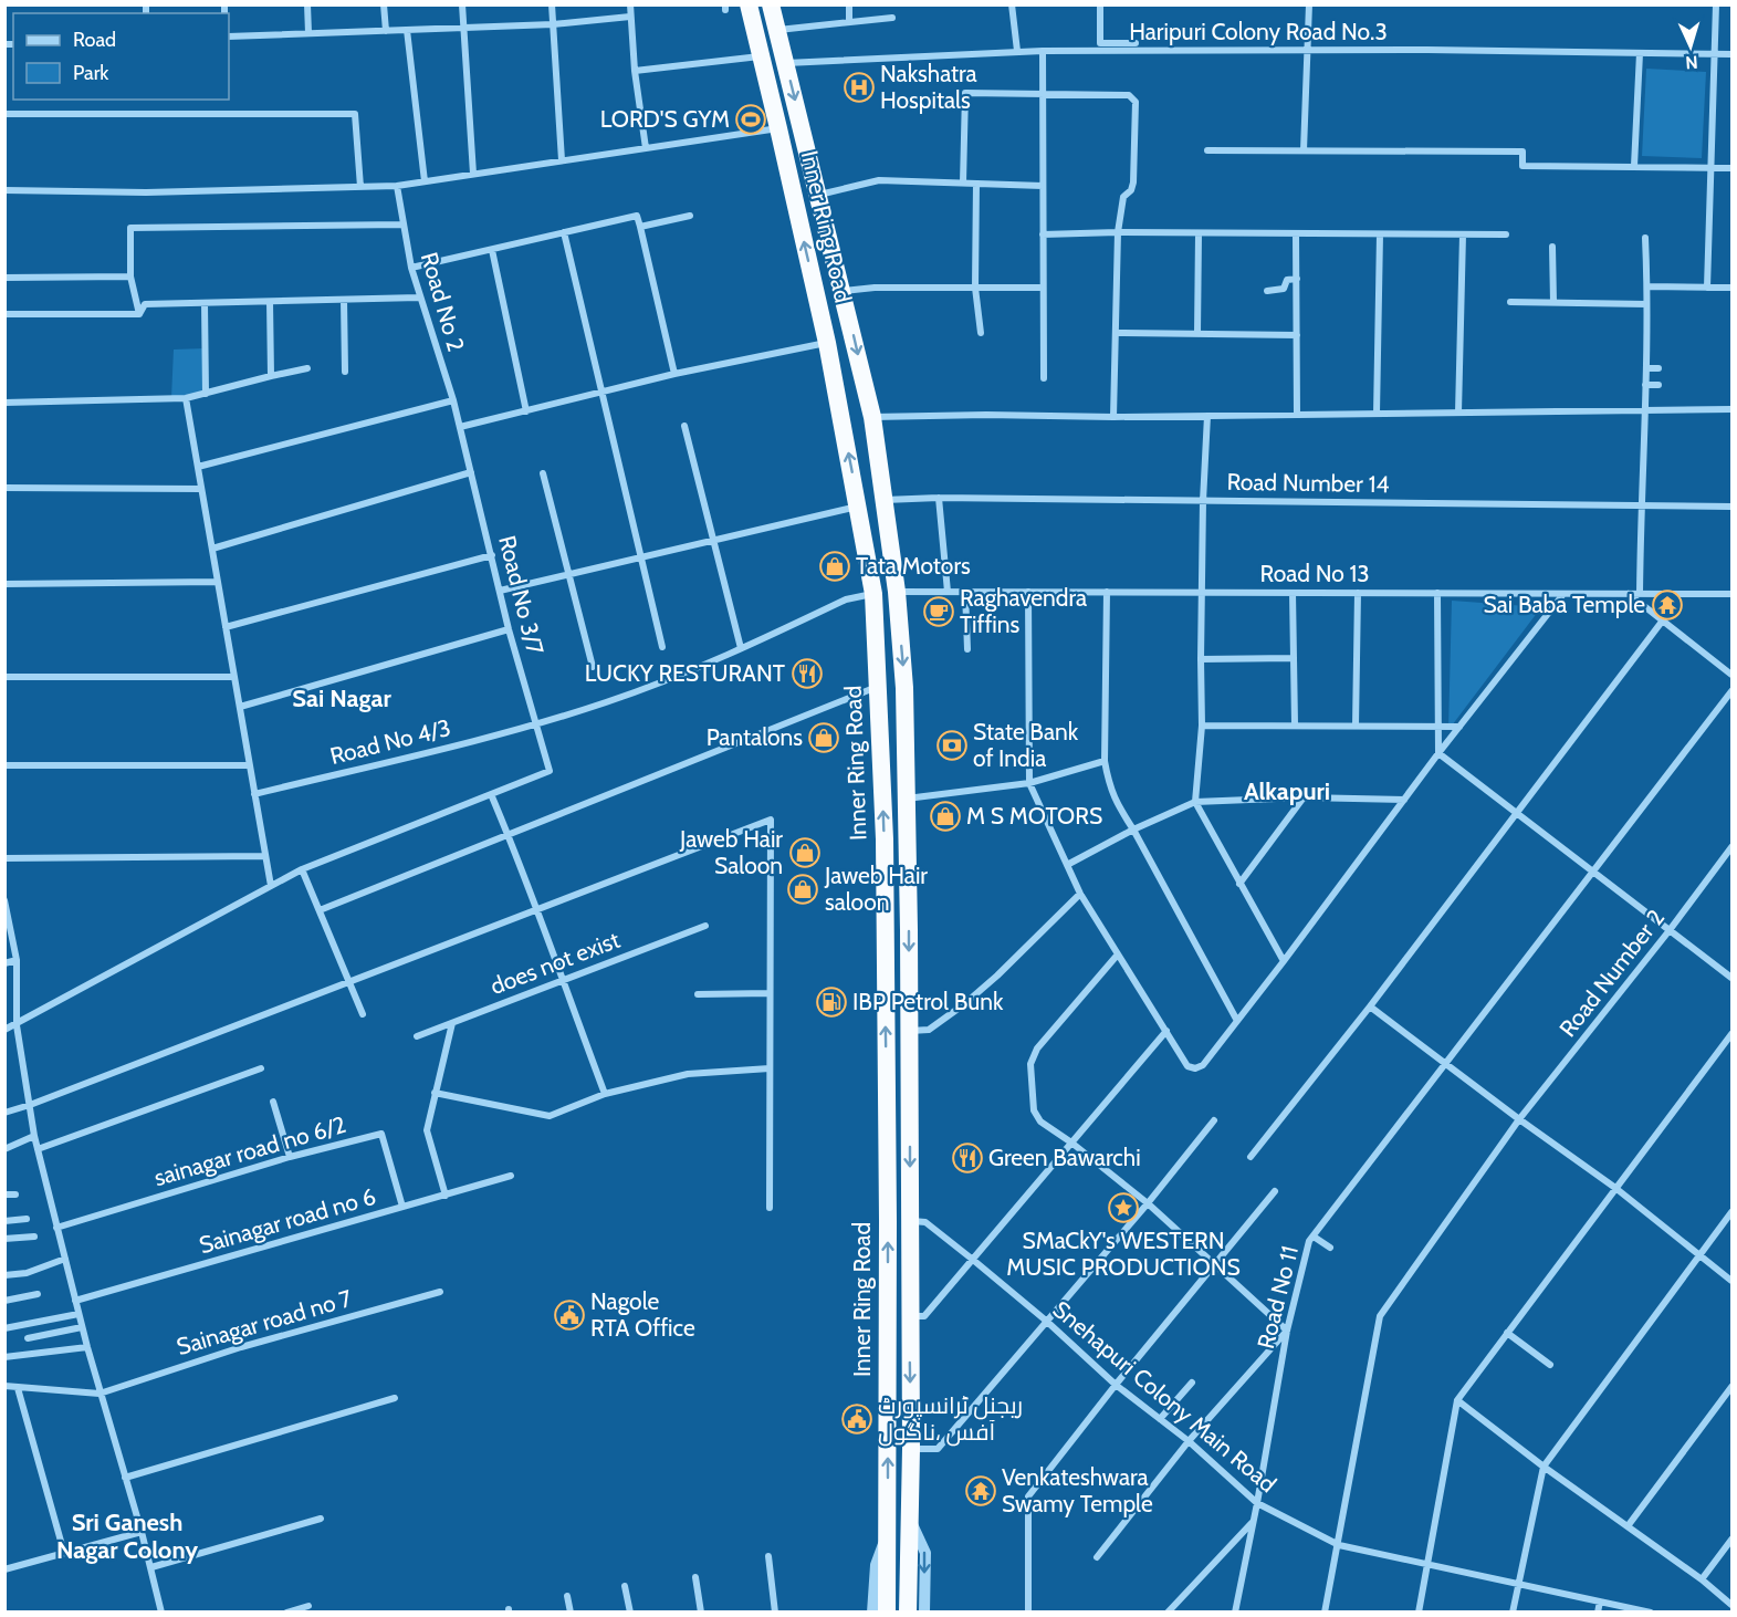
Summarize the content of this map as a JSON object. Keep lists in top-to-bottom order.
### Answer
{
  "streets": {
    "highway": ["Inner Ring Road"],
    "street": [
      "Haripuri Colony Road No.3",
      "Road No 2",
      "Road Number 14",
      "Road No 13",
      "Road No 3/7",
      "Road No 4/3",
      "does not exist",
      "Road Number 2",
      "sainagar road no 6/2",
      "Sainagar road no 6",
      "Road No 11",
      "Sainagar road no 7",
      "Snehapuri Colony Main Road"
    ]
  },
  "crossings": [
    ["Haripuri Colony Road No.3", "Inner Ring Road"],
    ["Inner Ring Road", "Road Number 14"],
    ["Inner Ring Road", "Road No 13"],
    ["Inner Ring Road", "Road No 4/3"],
    ["Inner Ring Road", "Snehapuri Colony Main Road"],
    ["Road No 2", "Road No 3/7"],
    ["Road No 3/7", "Road No 4/3"],
    ["Road Number 2", "Snehapuri Colony Main Road"],
    ["sainagar road no 6/2", "Sainagar road no 6"],
    ["Road No 11", "Snehapuri Colony Main Road"]
  ],
  "districts": ["Sai Nagar", "Alkapuri", "Sri Ganesh Nagar Colony"],
  "places": {
    "hospital": ["Nakshatra Hospitals"],
    "sports": ["LORD'S GYM"],
    "shop": [
      "Tata Motors",
      "Pantalons",
      "M S MOTORS",
      "Jaweb Hair Saloon",
      "Jaweb Hair saloon"
    ],
    "temple": ["Sai Baba Temple", "Venkateshwara Swamy Temple"],
    "cafe": ["Raghavendra Tiffins"],
    "restaurant": ["LUCKY RESTURANT", "Green Bawarchi"],
    "bank": ["State Bank of India"],
    "fuel station": ["IBP Petrol Bunk"],
    "place": ["SMaCkY's WESTERN MUSIC PRODUCTIONS"],
    "public building": ["Nagole RTA Office", "ریجنل ٹرانسپورٹ آفس ،ناگول"]
  },
  "legend": ["Road", "Park"],
  "north": "bottom"
}
